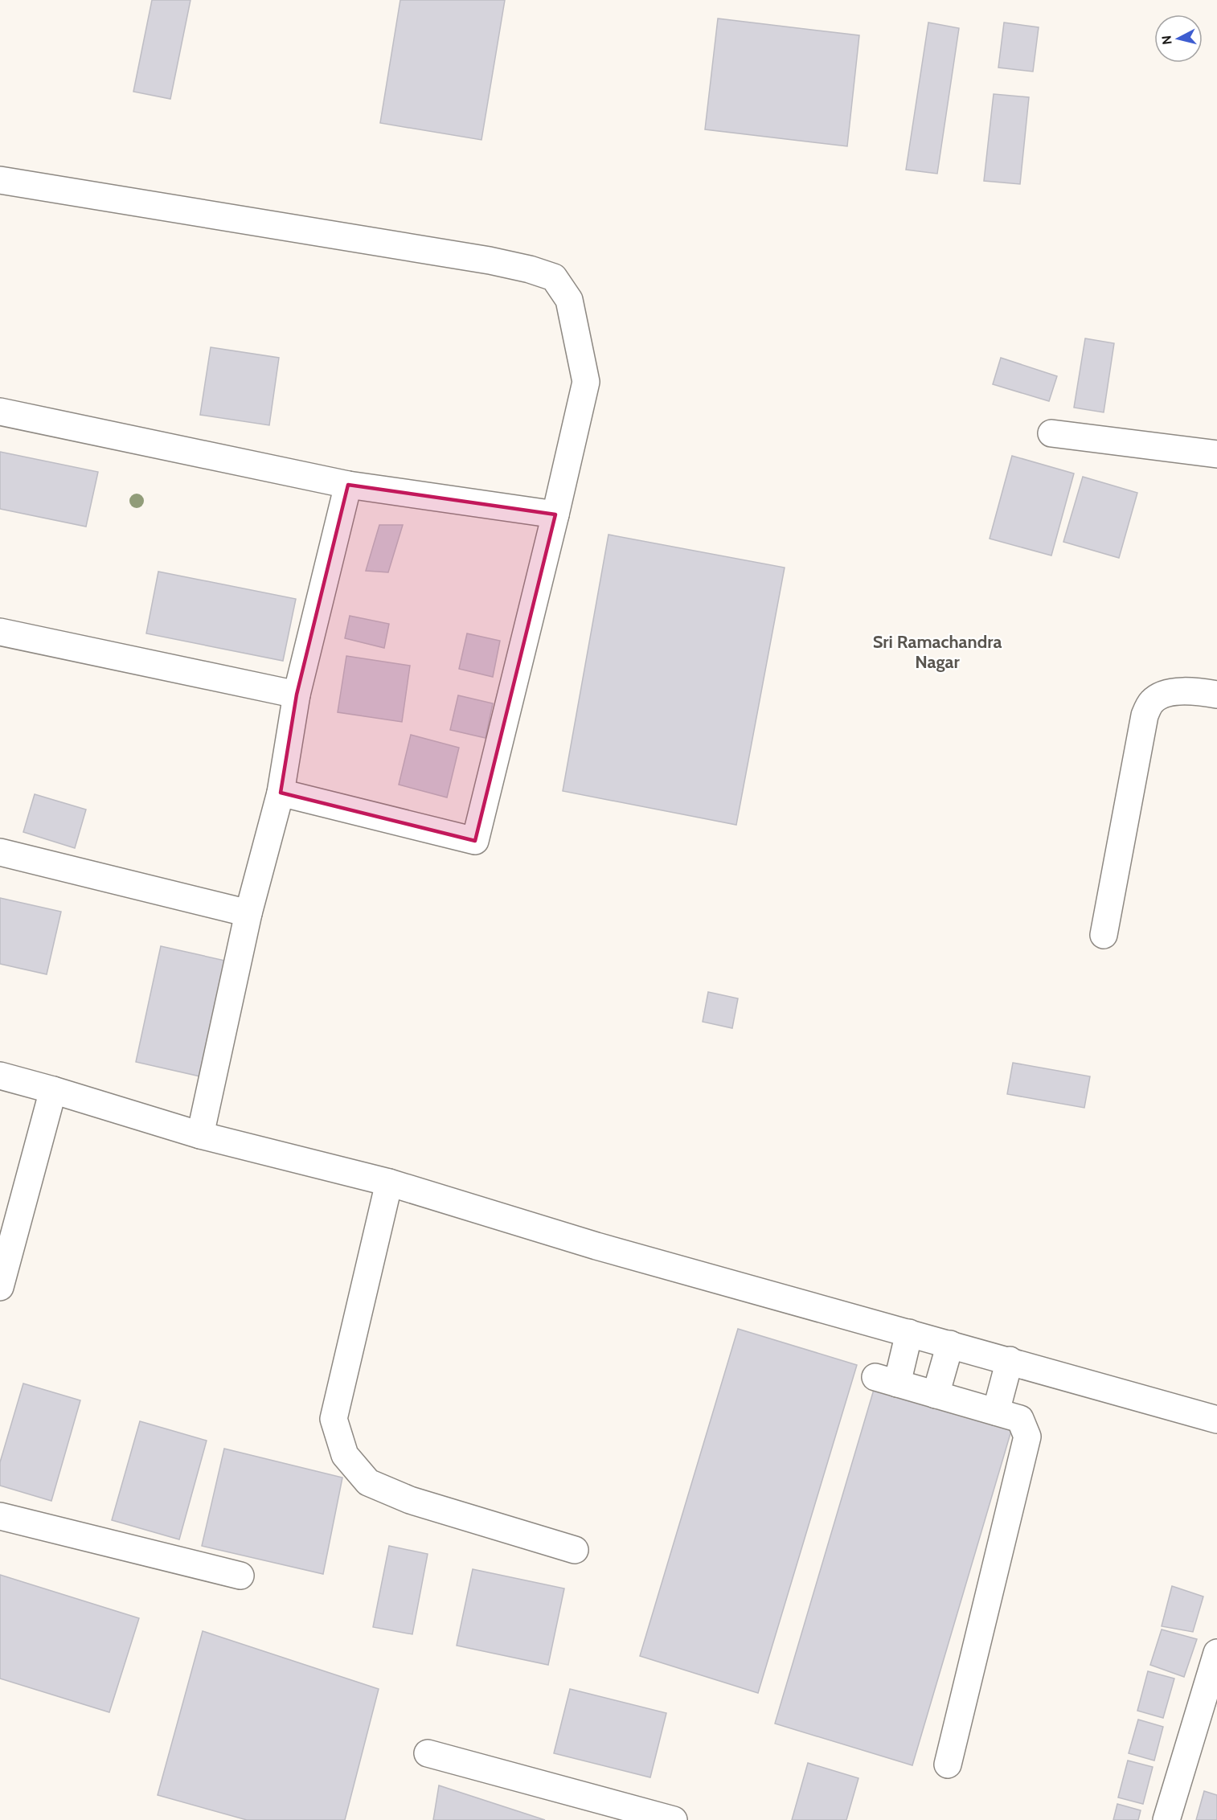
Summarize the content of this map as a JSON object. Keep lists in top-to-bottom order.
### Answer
{
  "districts": ["Sri Ramachandra Nagar"],
  "north": "left"
}
